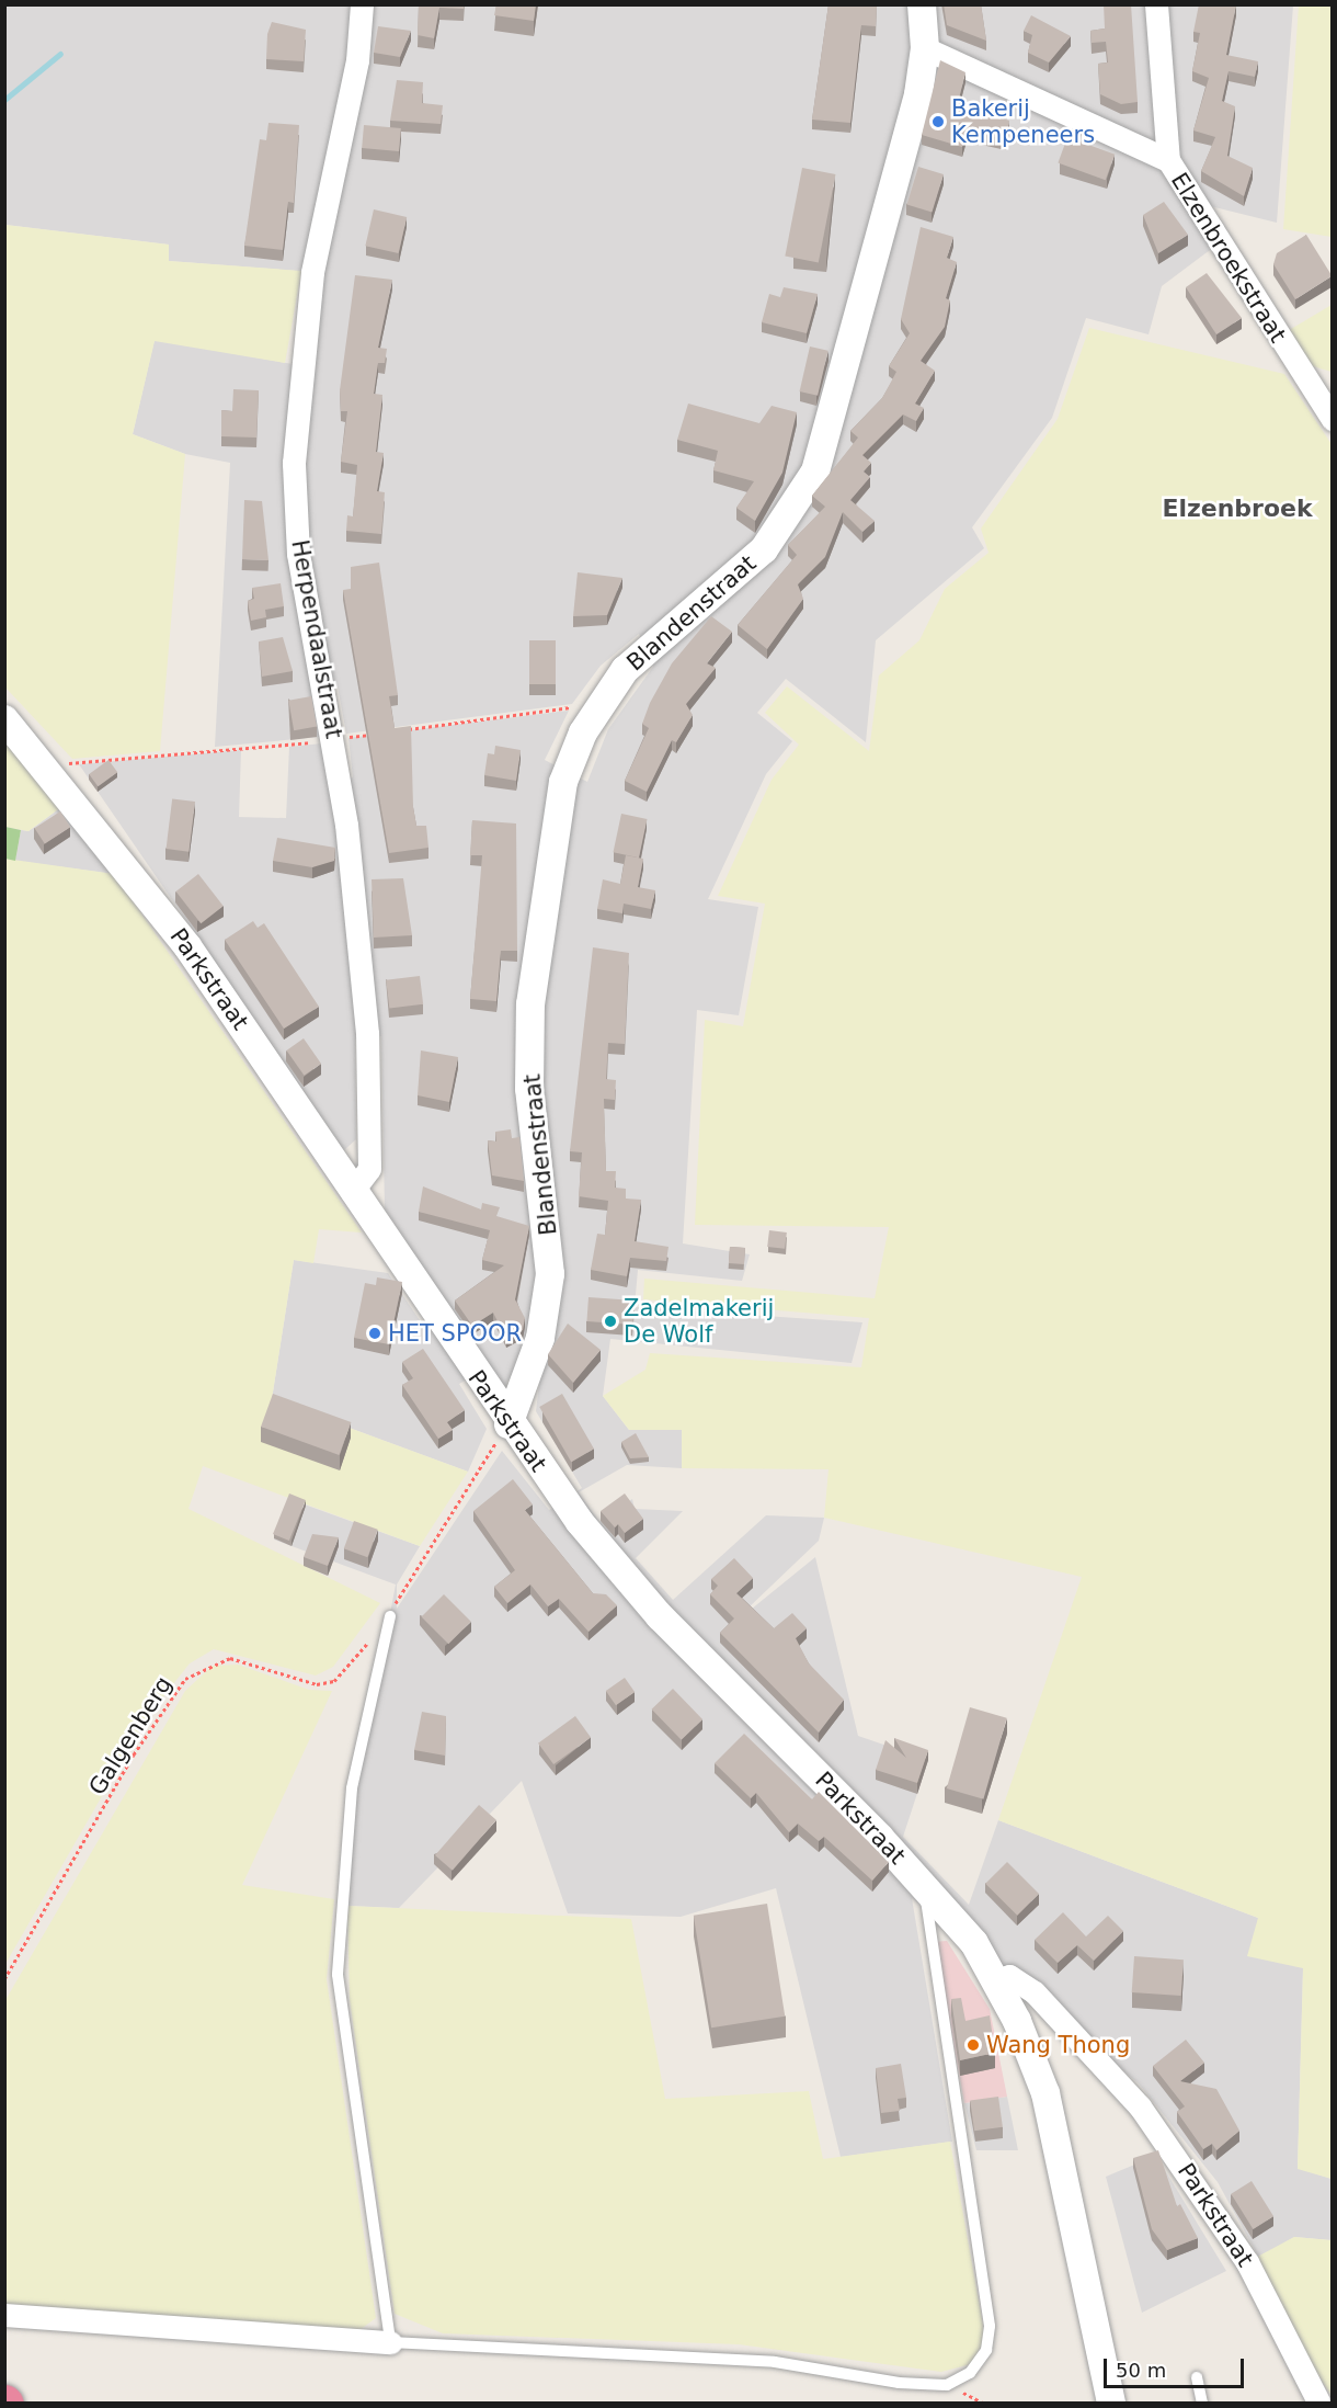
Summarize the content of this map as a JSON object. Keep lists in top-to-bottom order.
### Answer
{
  "streets": {
    "street": [
      "Elzenbroekstraat",
      "Blandenstraat",
      "Herpendaalstraat",
      "Parkstraat"
    ],
    "path": ["Galgenberg"]
  },
  "crossings": [
    ["Blandenstraat", "Parkstraat"],
    ["Blandenstraat", "Galgenberg"],
    ["Herpendaalstraat", "Parkstraat"],
    ["Parkstraat", "Galgenberg"]
  ],
  "districts": ["Elzenbroek"],
  "places": [
    "Bakerij Kempeneers",
    "Zadelmakerij De Wolf",
    "HET SPOOR",
    "Wang Thong"
  ],
  "scale_bar": "50 m"
}
